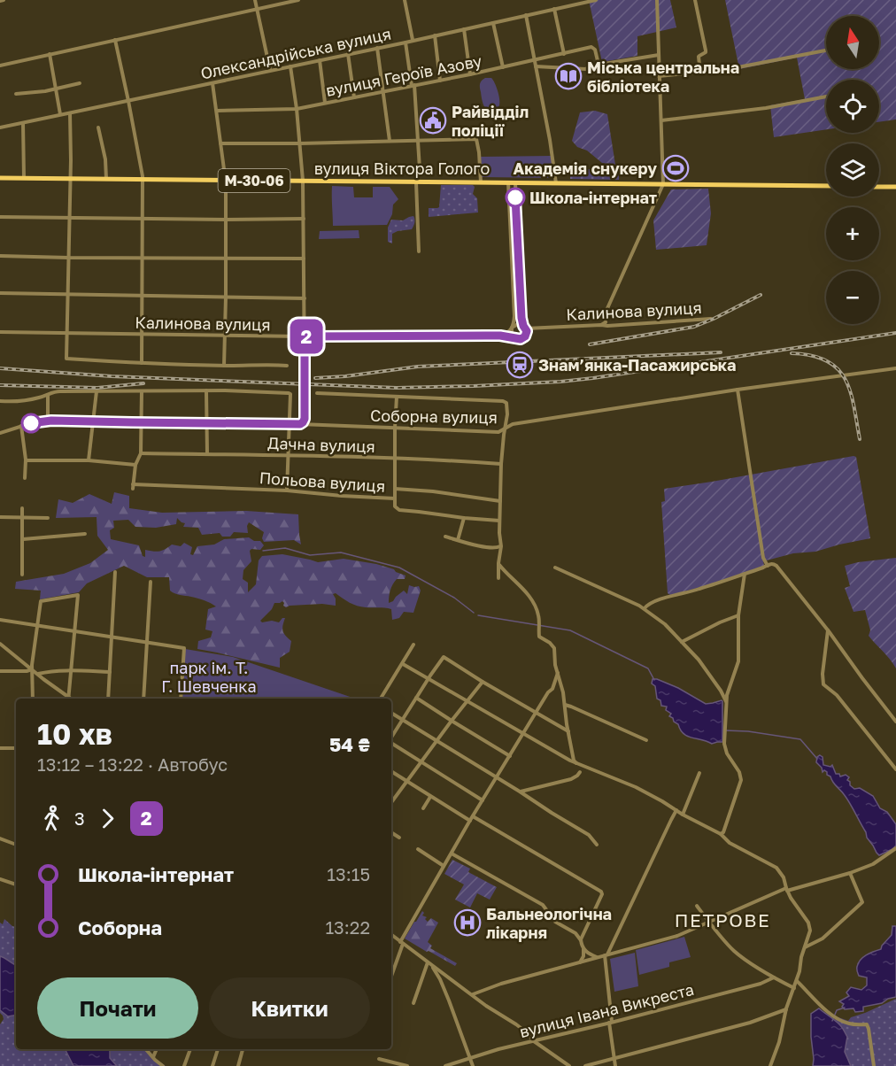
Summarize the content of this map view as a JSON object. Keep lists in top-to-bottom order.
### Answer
{
  "streets": {
    "main road": ["вулиця Віктора Голого", "М-30-06"],
    "street": [
      "Олександрійська вулиця",
      "вулиця Героїв Азову",
      "Калинова вулиця",
      "Соборна вулиця",
      "Дачна вулиця",
      "Польова вулиця",
      "вулиця Івана Викреста"
    ]
  },
  "districts": ["ПЕТРОВЕ"],
  "parks": ["парк ім. Т. Г. Шевченка"],
  "places": {
    "library": ["Міська центральна бібліотека"],
    "public building": ["Райвідділ поліції"],
    "sports": ["Академія снукеру"],
    "other": ["Школа-інтернат"],
    "station": ["Знам’янка-Пасажирська"],
    "hospital": ["Бальнеологічна лікарня"]
  },
  "lines": ["bus line 2"],
  "north": "top",
  "page": {
    "on_map": "2",
    "map_buttons": ["+", "−"],
    "heading": ["10 хв", "13:12 – 13:22 · Автобус", "54 ₴"],
    "legs": ["3", "2"],
    "list": [
      {
        "name": "Школа-інтернат",
        "value": "13:15"
      },
      {
        "name": "Соборна",
        "value": "13:22"
      }
    ],
    "buttons": ["Почати", "Квитки"]
  }
}
